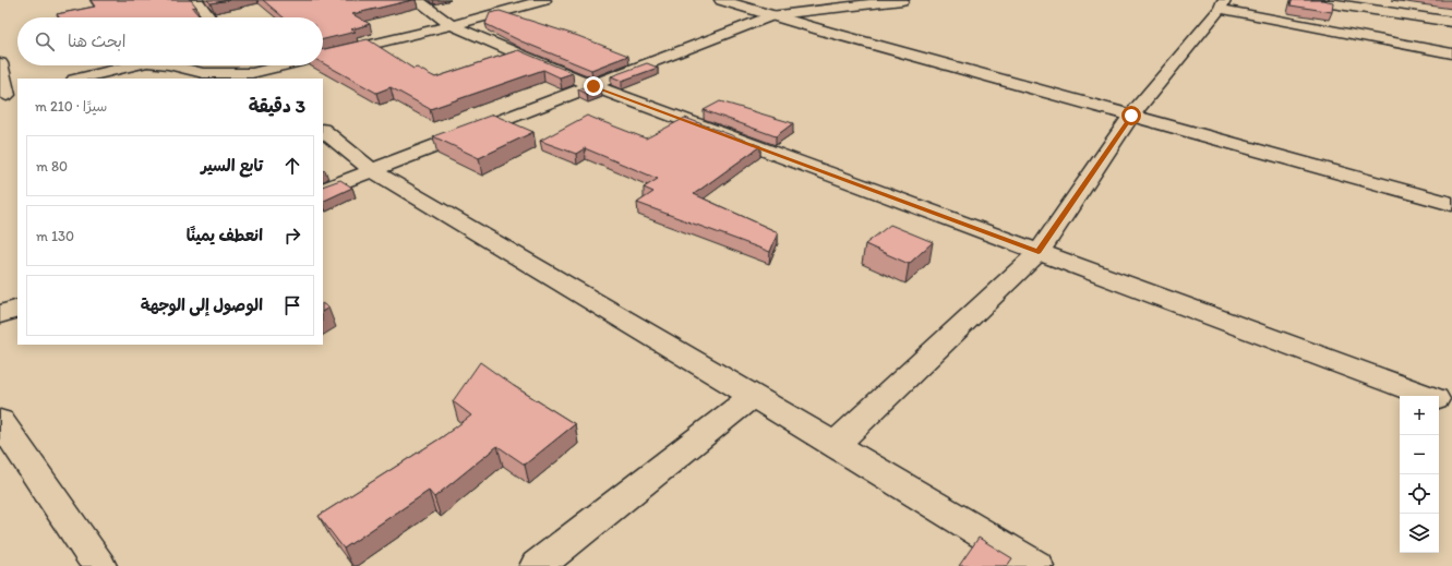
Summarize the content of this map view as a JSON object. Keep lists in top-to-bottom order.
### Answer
{
  "page": {
    "search": "ابحث هنا",
    "heading": ["3 دقيقة", "سيرًا · 210 m"],
    "list": [
      ["تابع السير", "80 m"],
      ["انعطف يمينًا", "130 m"],
      "الوصول إلى الوجهة"
    ],
    "map_buttons": ["+", "−"]
  }
}
